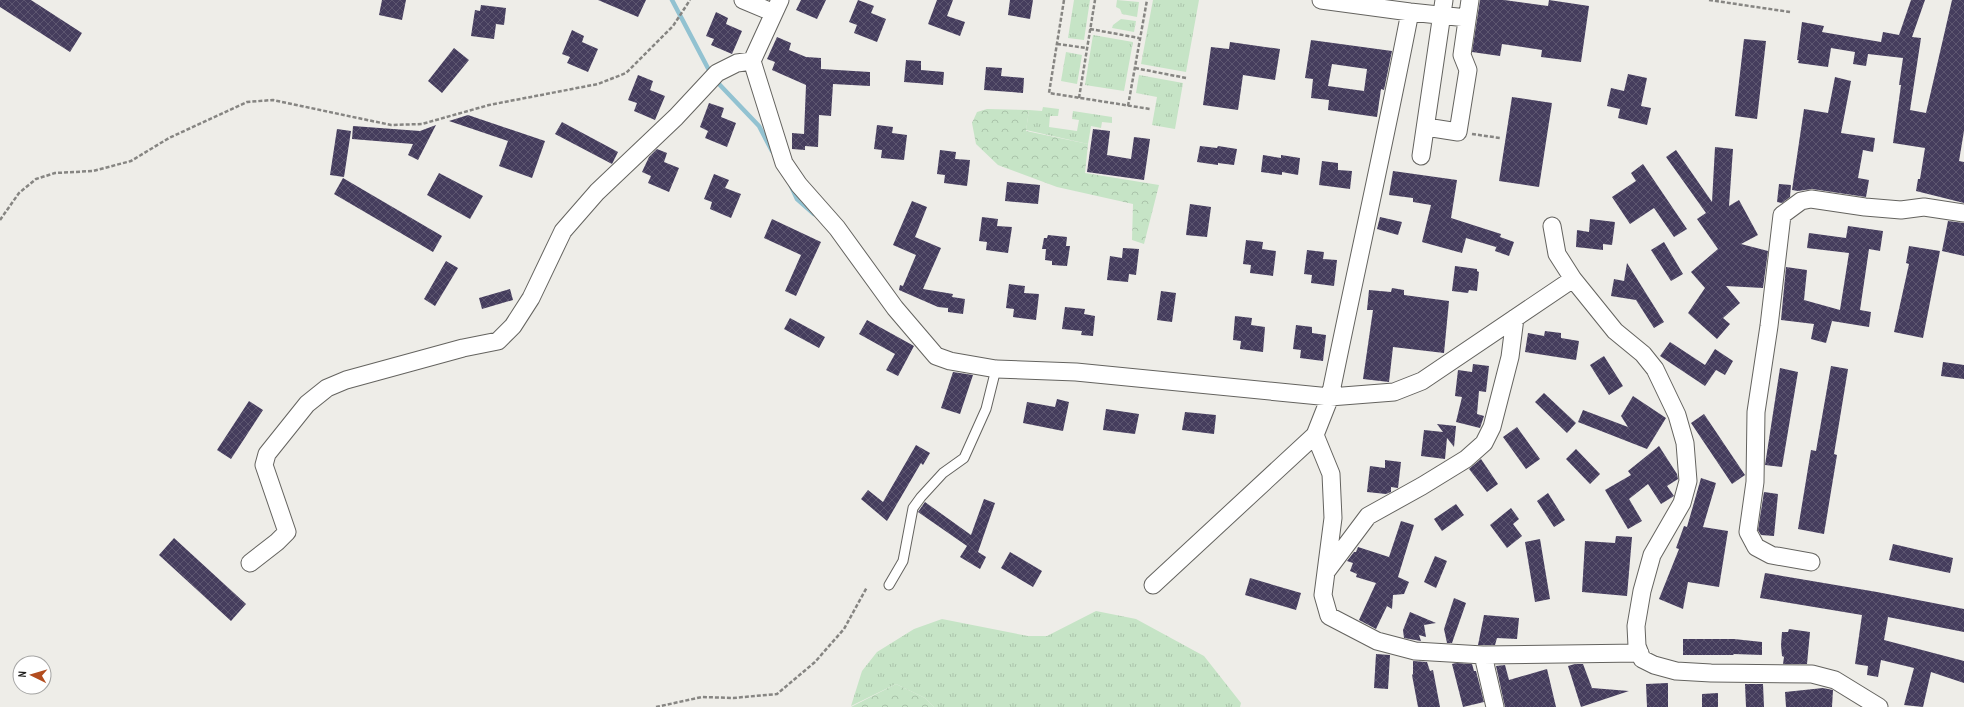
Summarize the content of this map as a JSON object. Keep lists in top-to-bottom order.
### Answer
{
  "north": "left"
}
